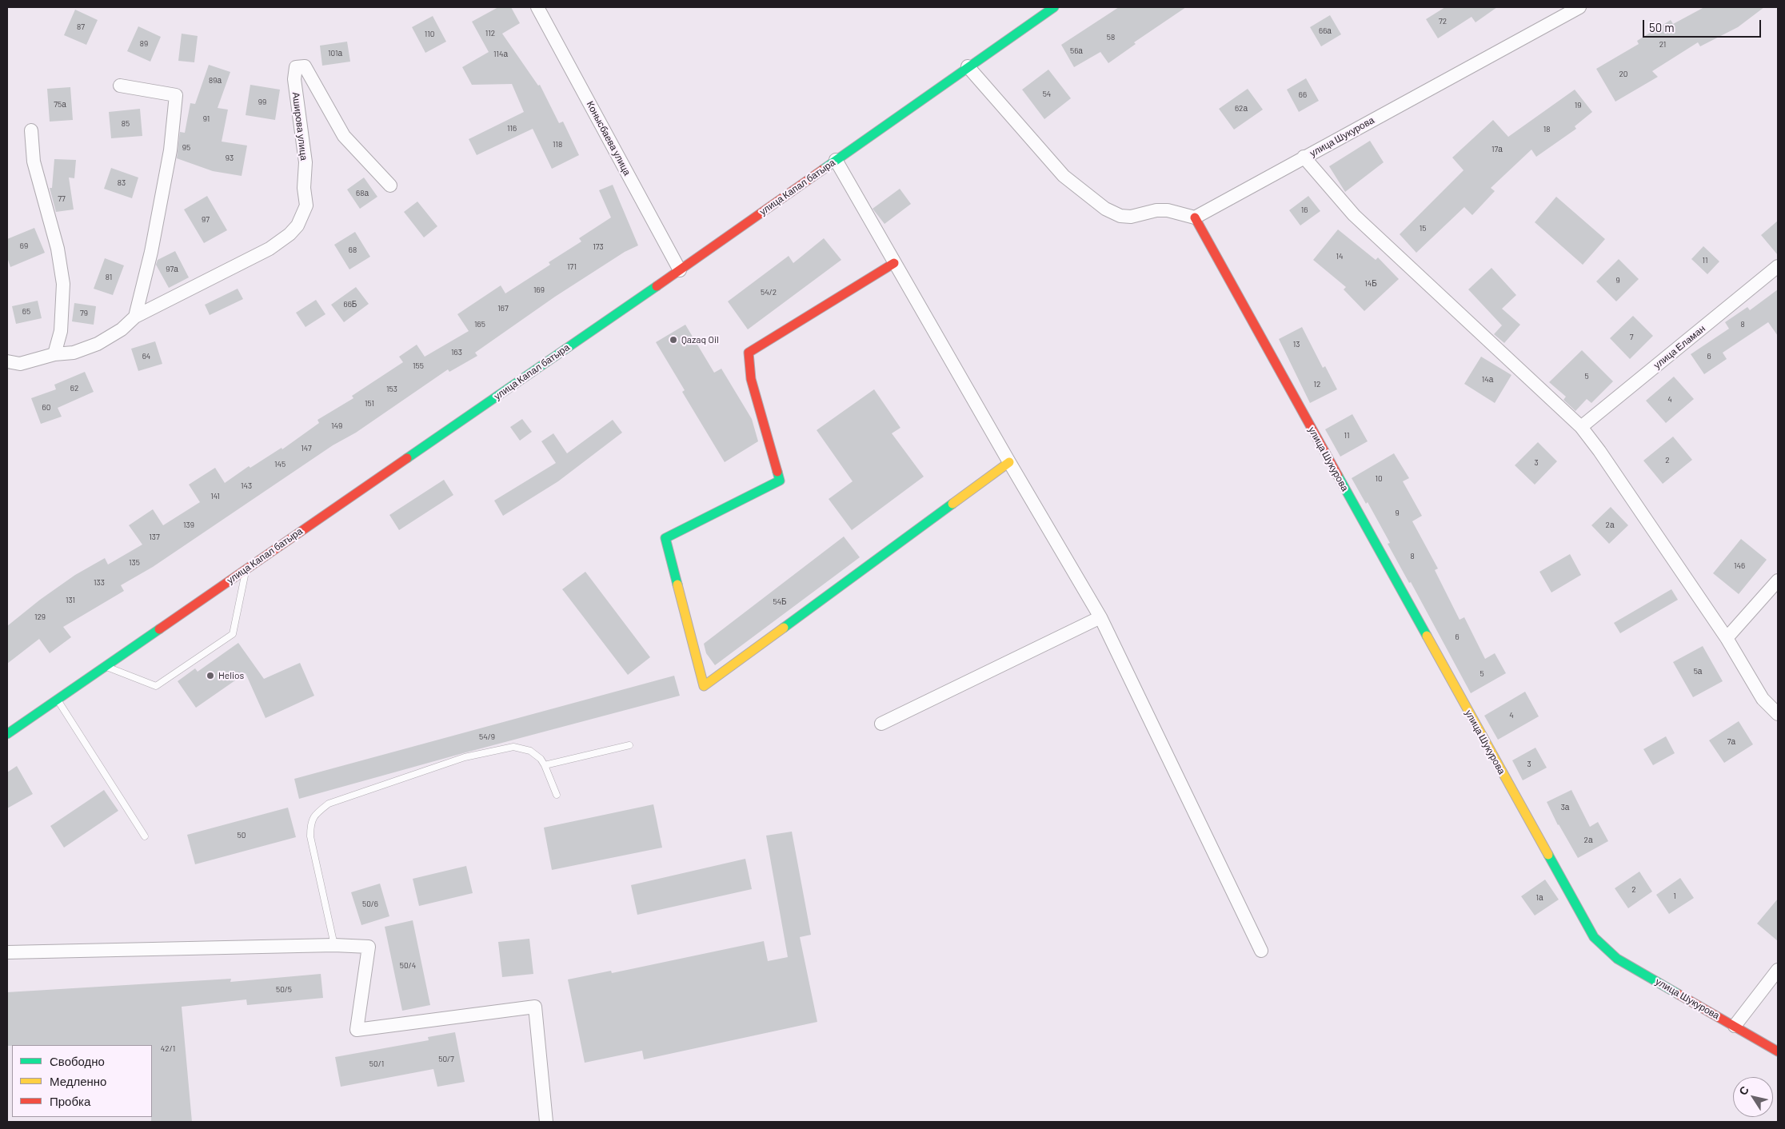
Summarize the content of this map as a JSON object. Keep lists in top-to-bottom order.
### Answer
{
  "streets": {
    "street": [
      "Аширова улица",
      "улица Шукурова",
      "Конысбаева улица",
      "улица Капал батыра",
      "улица Еламан"
    ]
  },
  "crossings": [
    ["Конысбаева улица", "улица Капал батыра"]
  ],
  "places": ["Qazaq Oil", "Helios"],
  "house_numbers": [
    "72",
    "87",
    "66а",
    "112",
    "110",
    "58",
    "89",
    "21",
    "56а",
    "101а",
    "114а",
    "20",
    "89а",
    "54",
    "66",
    "99",
    "75а",
    "19",
    "62а",
    "91",
    "85",
    "116",
    "18",
    "118",
    "95",
    "17а",
    "93",
    "83",
    "68а",
    "77",
    "16",
    "97",
    "15",
    "69",
    "173",
    "68",
    "14",
    "11",
    "171",
    "97а",
    "81",
    "9",
    "14Б",
    "169",
    "54/2",
    "66Б",
    "167",
    "65",
    "79",
    "165",
    "8",
    "7",
    "13",
    "163",
    "64",
    "6",
    "155",
    "5",
    "14а",
    "12",
    "62",
    "153",
    "4",
    "151",
    "60",
    "149",
    "11",
    "147",
    "2",
    "3",
    "145",
    "10",
    "143",
    "141",
    "9",
    "139",
    "2а",
    "137",
    "8",
    "135",
    "146",
    "133",
    "131",
    "54Б",
    "129",
    "6",
    "5а",
    "5",
    "4",
    "54/9",
    "7а",
    "3",
    "3а",
    "50",
    "2а",
    "2",
    "1",
    "1а",
    "50/6",
    "50/4",
    "50/5",
    "42/1",
    "50/7",
    "50/1"
  ],
  "legend": ["Свободно", "Медленно", "Пробка"],
  "scale_bar": "50 m",
  "north": "top left"
}
